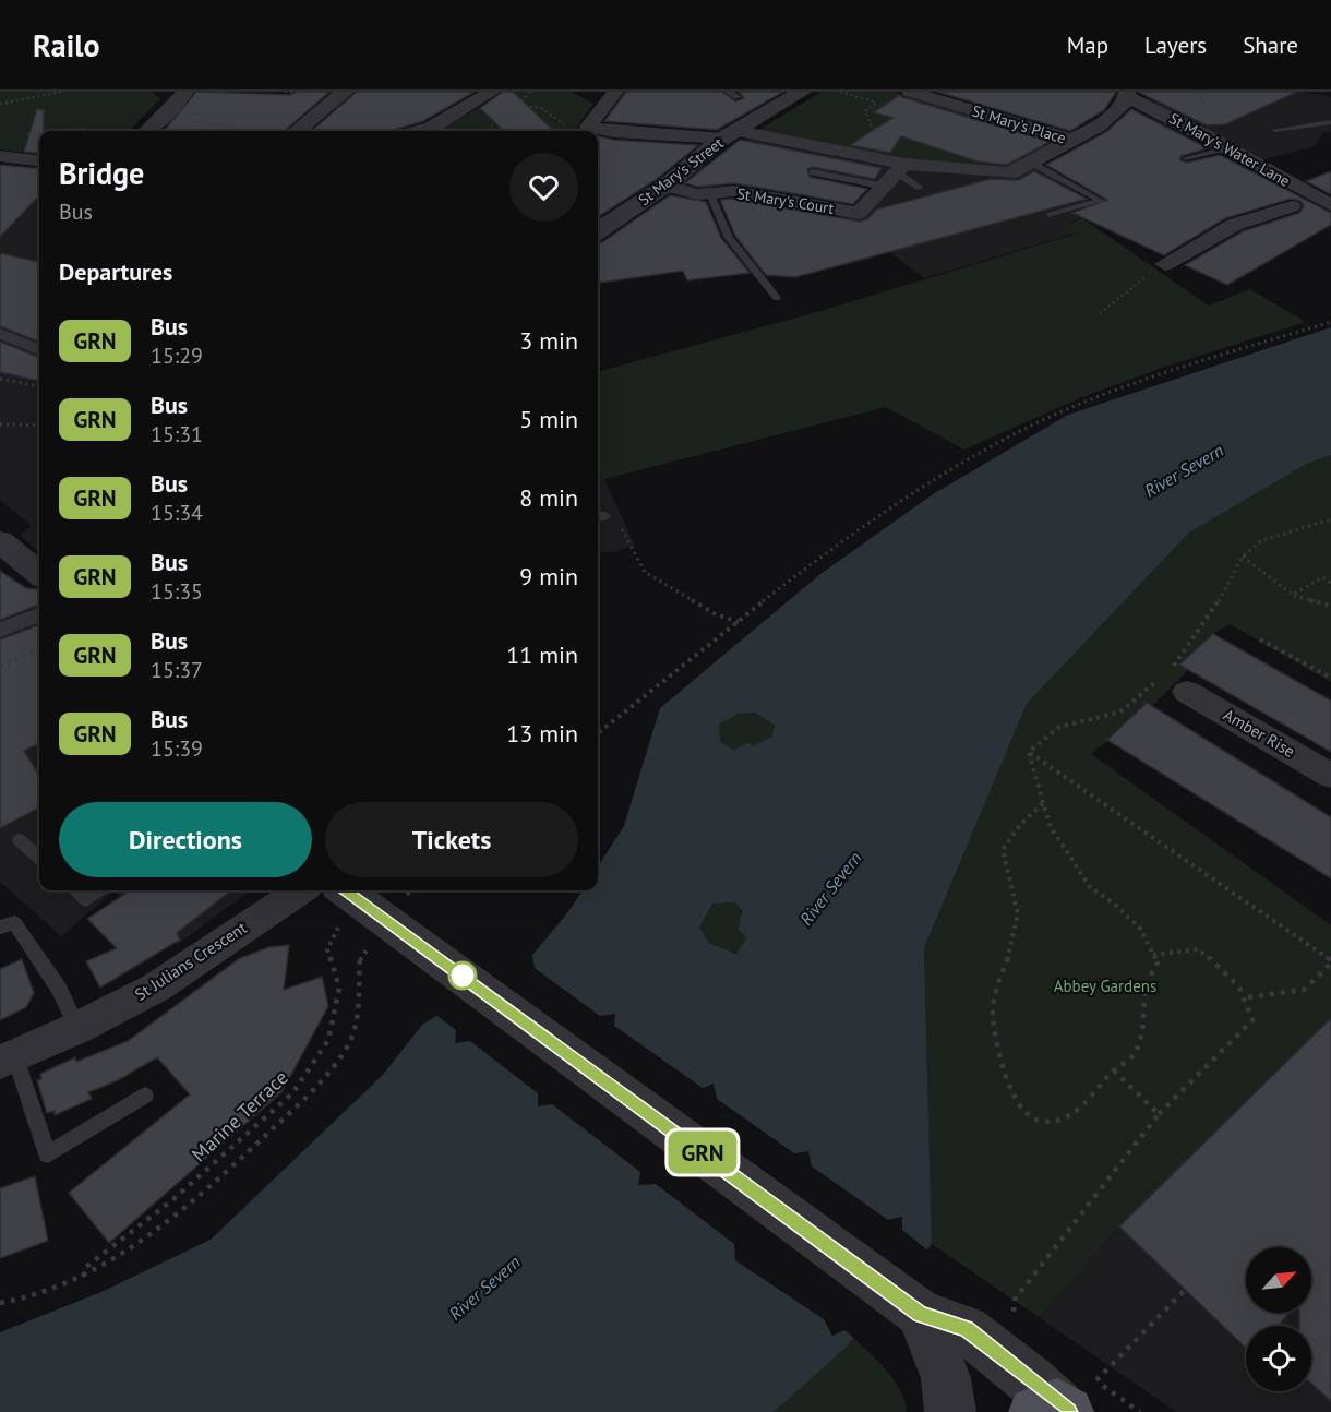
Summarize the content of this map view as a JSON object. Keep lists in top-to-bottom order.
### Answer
{
  "streets": {
    "street": [
      "St Mary's Place",
      "St Mary's Water Lane",
      "St Mary's Street",
      "St Mary's Court",
      "Amber Rise",
      "St Julians Crescent"
    ],
    "path": ["Marine Terrace"]
  },
  "crossings": [
    ["St Mary's Place", "St Mary's Street"],
    ["St Mary's Place", "St Mary's Court"],
    ["St Mary's Street", "St Mary's Court"]
  ],
  "water": ["River Severn"],
  "parks": ["Abbey Gardens"],
  "lines": ["bus line GRN"],
  "north": "top right",
  "page": {
    "header": "Railo",
    "nav": ["Map", "Layers", "Share"],
    "on_map": "GRN",
    "heading": [
      ["Bridge", "Bus"],
      "Departures"
    ],
    "list": [
      {
        "mark": "GRN",
        "name": "Bus",
        "note": "15:29",
        "value": "3 min"
      },
      {
        "mark": "GRN",
        "name": "Bus",
        "note": "15:31",
        "value": "5 min"
      },
      {
        "mark": "GRN",
        "name": "Bus",
        "note": "15:34",
        "value": "8 min"
      },
      {
        "mark": "GRN",
        "name": "Bus",
        "note": "15:35",
        "value": "9 min"
      },
      {
        "mark": "GRN",
        "name": "Bus",
        "note": "15:37",
        "value": "11 min"
      },
      {
        "mark": "GRN",
        "name": "Bus",
        "note": "15:39",
        "value": "13 min"
      }
    ],
    "buttons": ["Directions", "Tickets"]
  }
}
